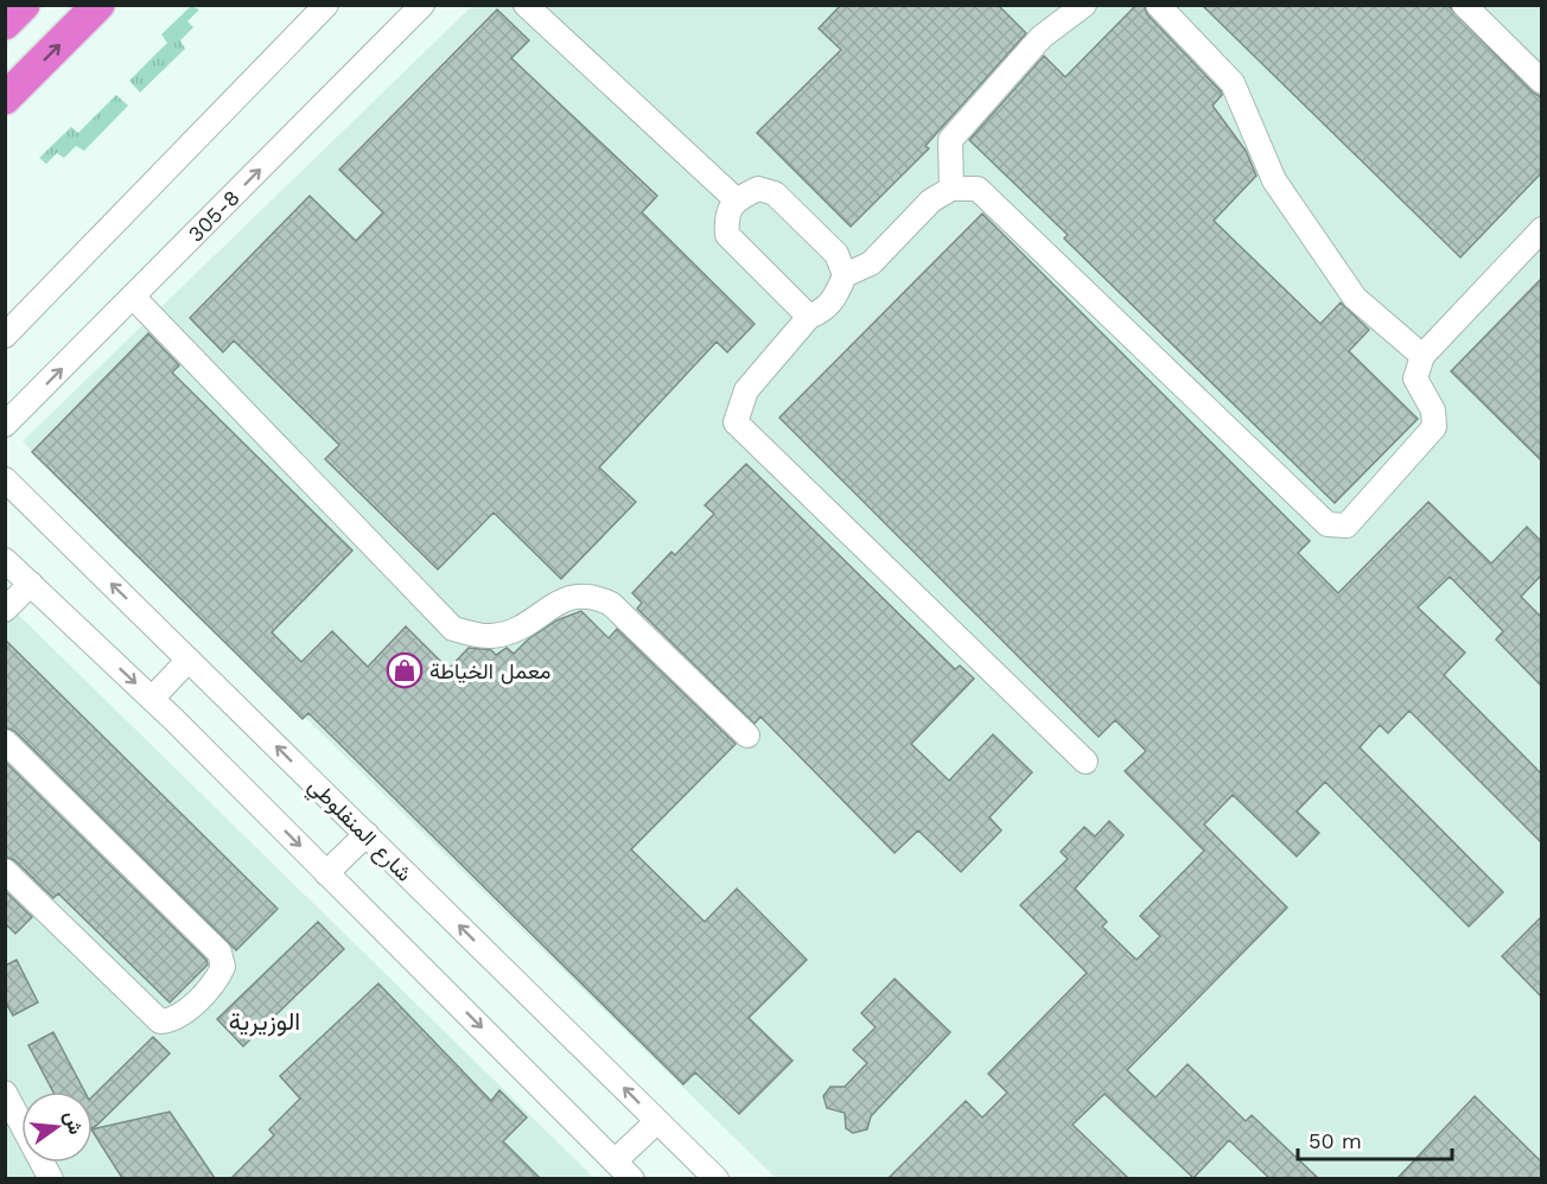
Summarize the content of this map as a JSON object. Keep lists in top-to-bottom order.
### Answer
{
  "streets": {
    "street": ["305-8", "شارع المنفلوطي"]
  },
  "districts": ["الوزيرية"],
  "places": {
    "shop": ["معمل الخياطة"]
  },
  "scale_bar": "50 m",
  "north": "right"
}
